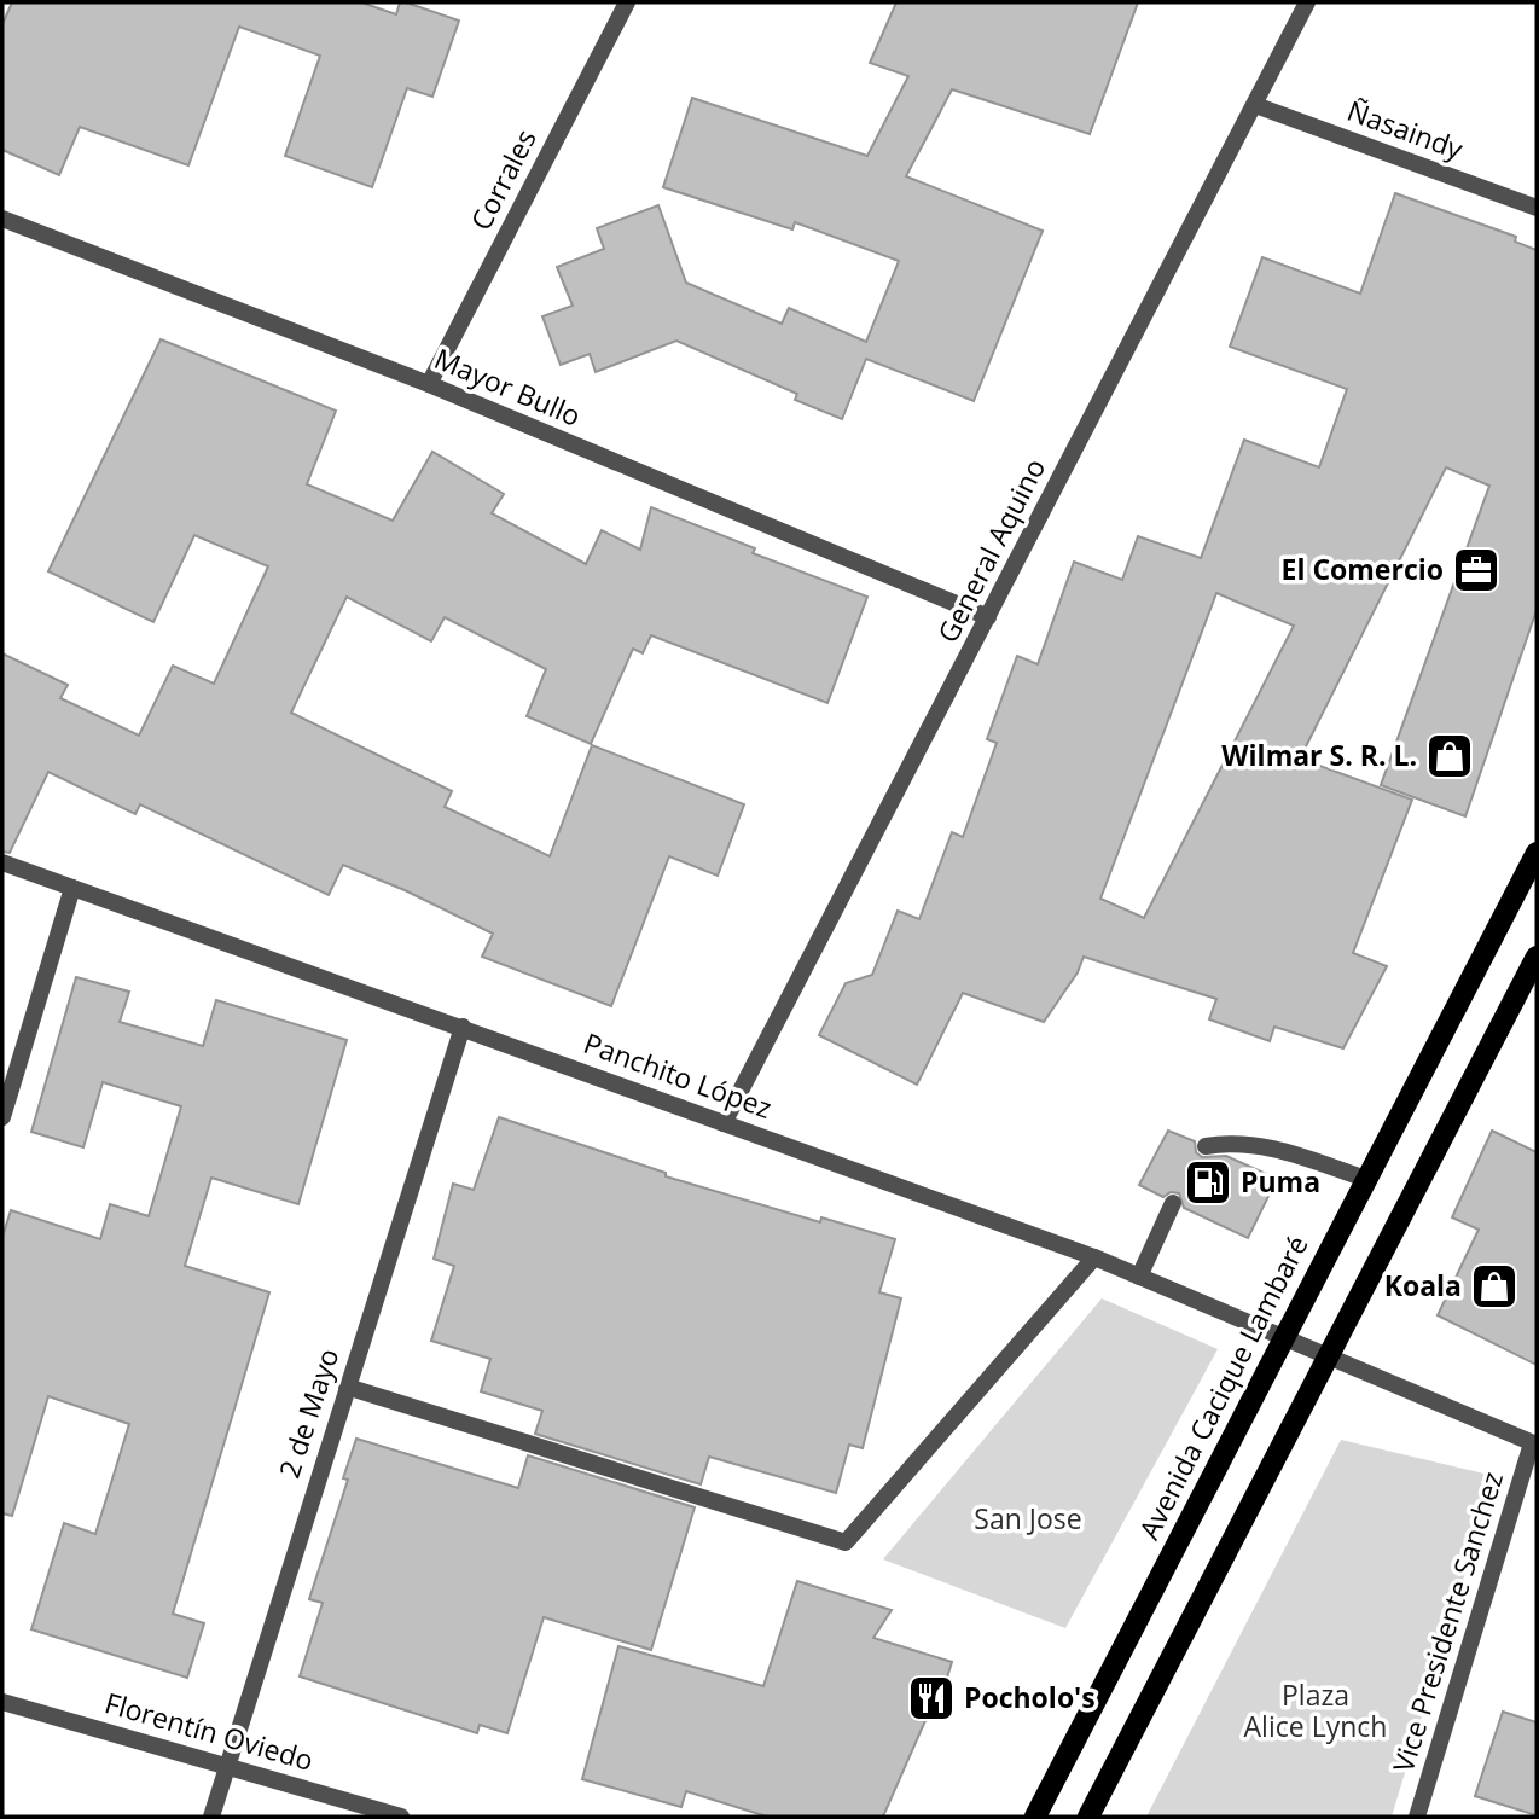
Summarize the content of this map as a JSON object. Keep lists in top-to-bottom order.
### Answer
{
  "streets": {
    "main road": ["Avenida Cacique Lambaré"],
    "street": [
      "Ñasaindy",
      "Corrales",
      "Mayor Bullo",
      "General Aquino",
      "Panchito López",
      "2 de Mayo",
      "Vice Presidente Sanchez",
      "Florentín Oviedo"
    ]
  },
  "crossings": [
    ["Ñasaindy", "General Aquino"],
    ["Corrales", "Mayor Bullo"],
    ["Mayor Bullo", "General Aquino"],
    ["General Aquino", "Panchito López"],
    ["Panchito López", "Avenida Cacique Lambaré"],
    ["Panchito López", "2 de Mayo"],
    ["Panchito López", "Vice Presidente Sanchez"],
    ["2 de Mayo", "Florentín Oviedo"]
  ],
  "parks": ["San Jose", "Plaza Alice Lynch"],
  "places": {
    "office": ["El Comercio"],
    "shop": ["Wilmar S. R. L.", "Koala"],
    "fuel station": ["Puma"],
    "restaurant": ["Pocholo's"]
  }
}
